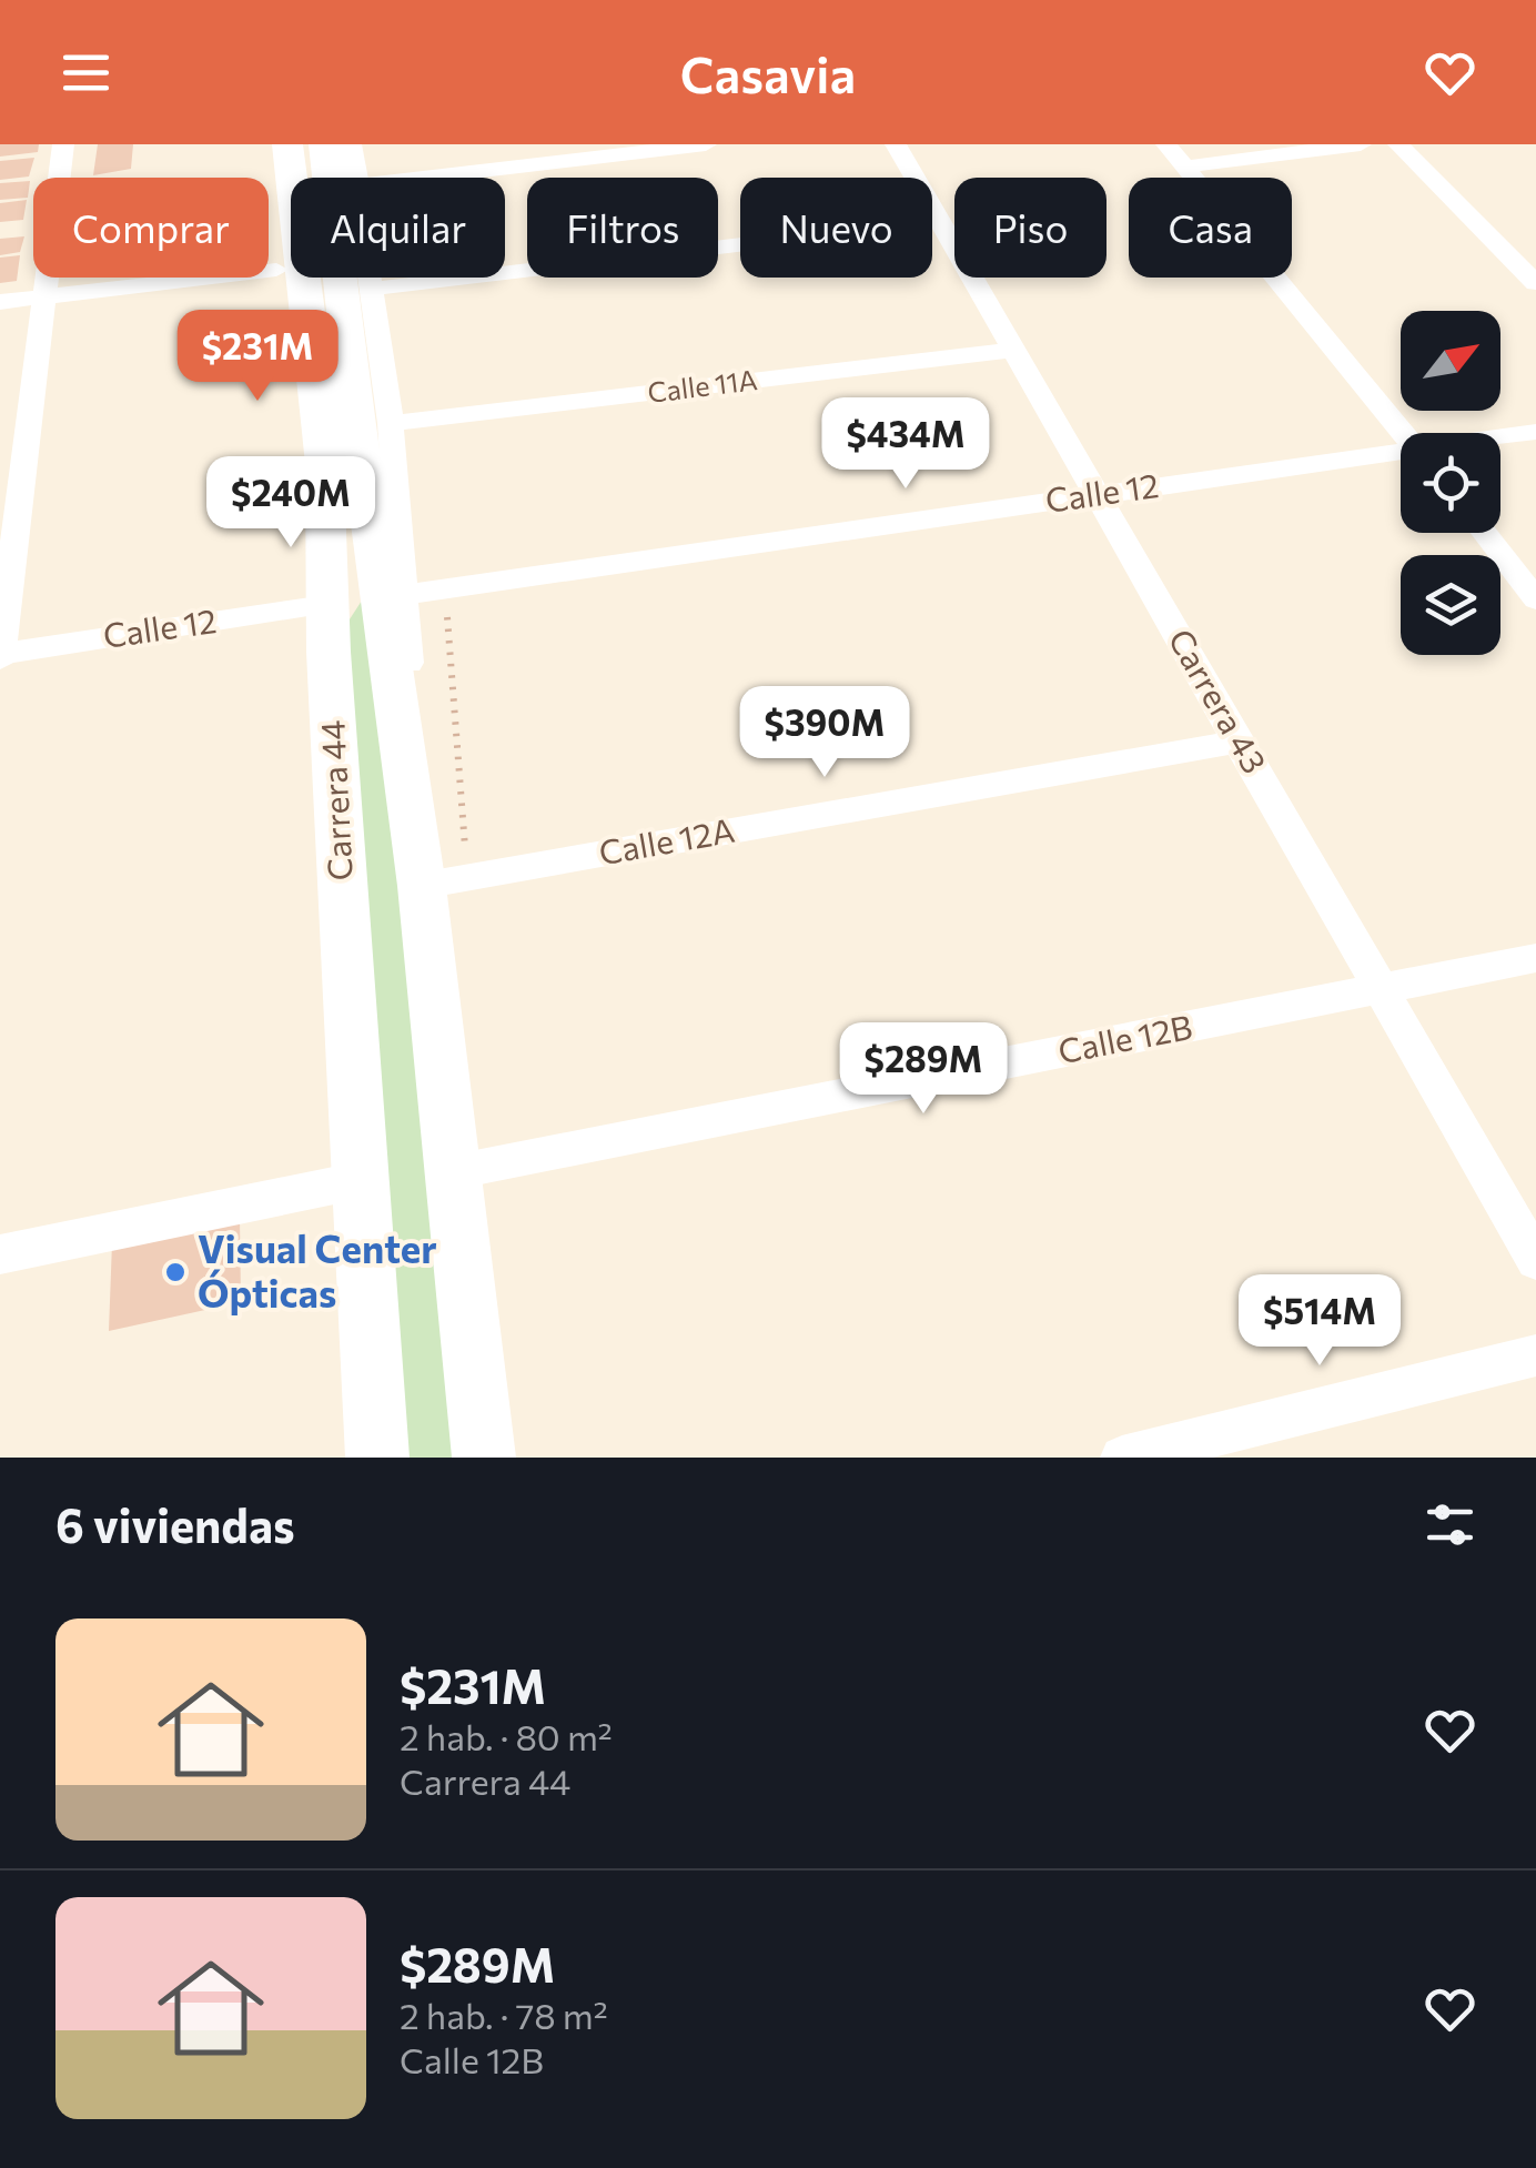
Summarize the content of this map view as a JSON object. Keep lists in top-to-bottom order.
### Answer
{
  "streets": {
    "main road": ["Carrera 44"],
    "street": [
      "Calle 11A",
      "Calle 12",
      "Carrera 43",
      "Calle 12A",
      "Calle 12B"
    ]
  },
  "crossings": [
    ["Calle 11A", "Carrera 43"],
    ["Calle 11A", "Carrera 44"],
    ["Calle 12", "Carrera 43"],
    ["Calle 12", "Carrera 44"],
    ["Carrera 43", "Calle 12A"],
    ["Carrera 43", "Calle 12B"],
    ["Carrera 44", "Calle 12A"],
    ["Carrera 44", "Calle 12B"]
  ],
  "places": ["Visual Center Ópticas"],
  "north": "top right",
  "page": {
    "header": "Casavia",
    "chip": [
      "Comprar",
      "Alquilar",
      "Filtros",
      "Nuevo",
      "Piso",
      "Casa"
    ],
    "price": [
      "$231M",
      "$434M",
      "$240M",
      "$390M",
      "$289M",
      "$514M"
    ],
    "heading": "6 viviendas",
    "list": [
      {
        "name": "$231M",
        "note": "2 hab. · 80 m² · Carrera 44"
      },
      {
        "name": "$289M",
        "note": "2 hab. · 78 m² · Calle 12B"
      }
    ]
  }
}
